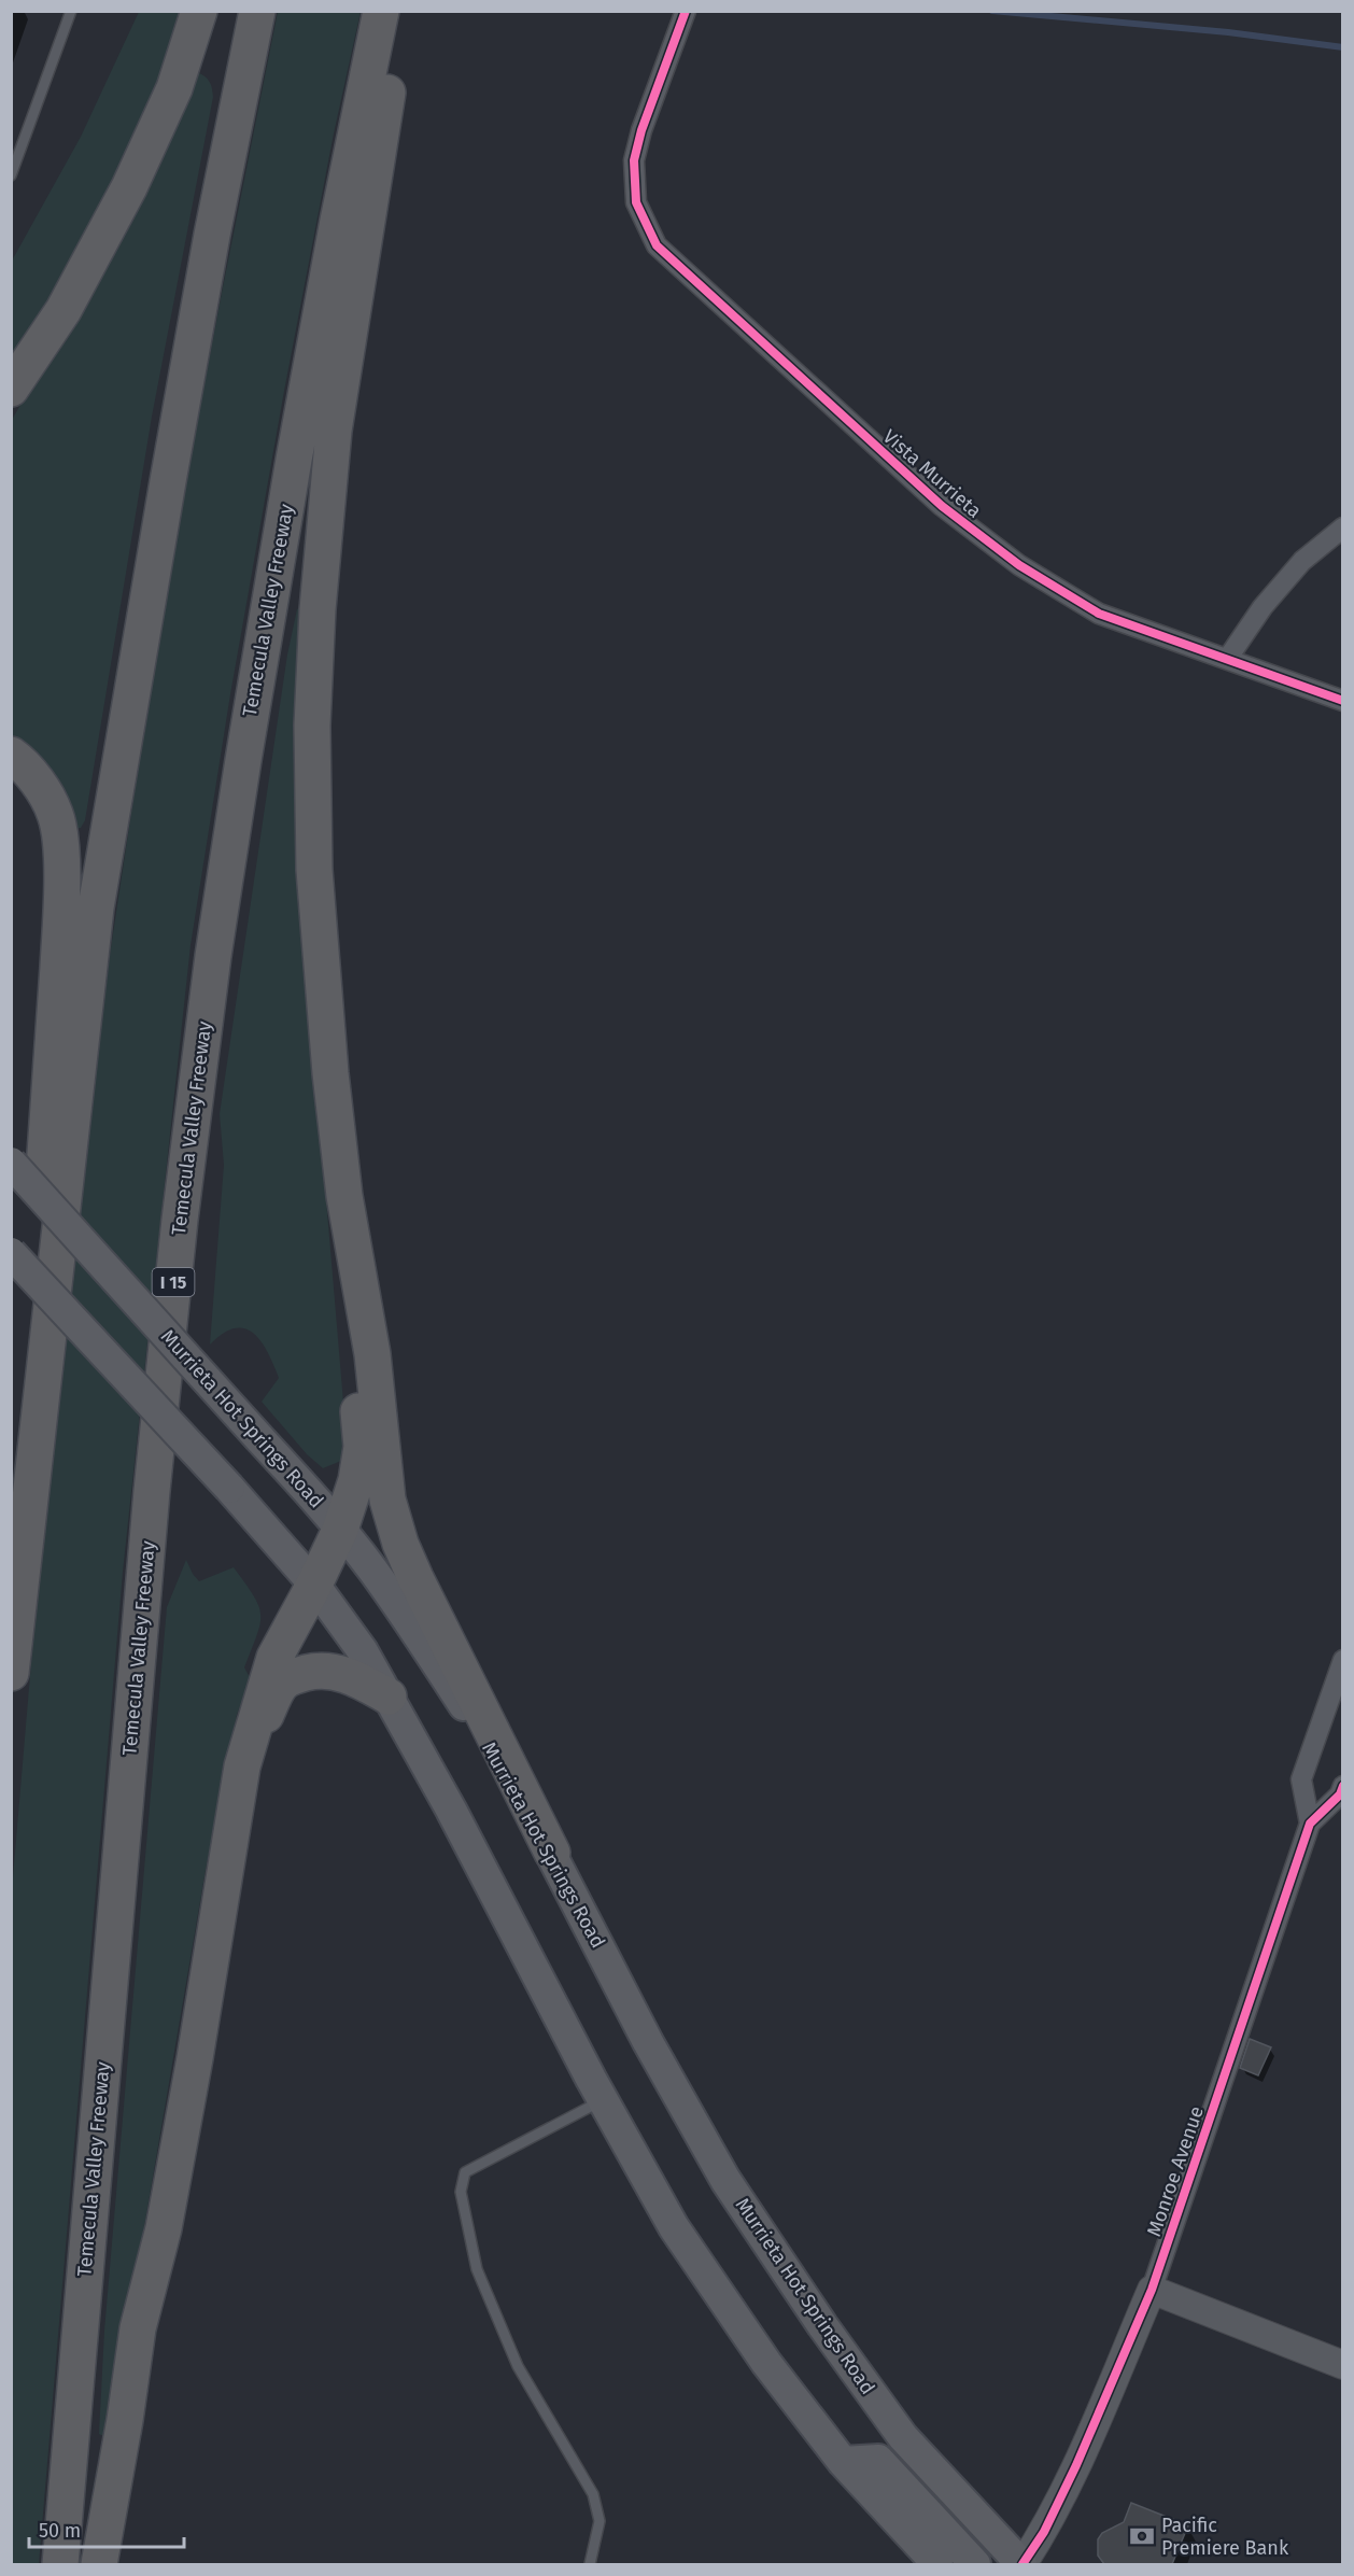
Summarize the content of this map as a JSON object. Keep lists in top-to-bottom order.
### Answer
{
  "streets": {
    "highway": ["Temecula Valley Freeway", "I 15"],
    "main road": ["Murrieta Hot Springs Road"],
    "street": ["Vista Murrieta", "Monroe Avenue"]
  },
  "crossings": [
    ["Murrieta Hot Springs Road", "Monroe Avenue"]
  ],
  "places": {
    "bank": ["Pacific Premiere Bank"]
  },
  "scale_bar": "50 m"
}
